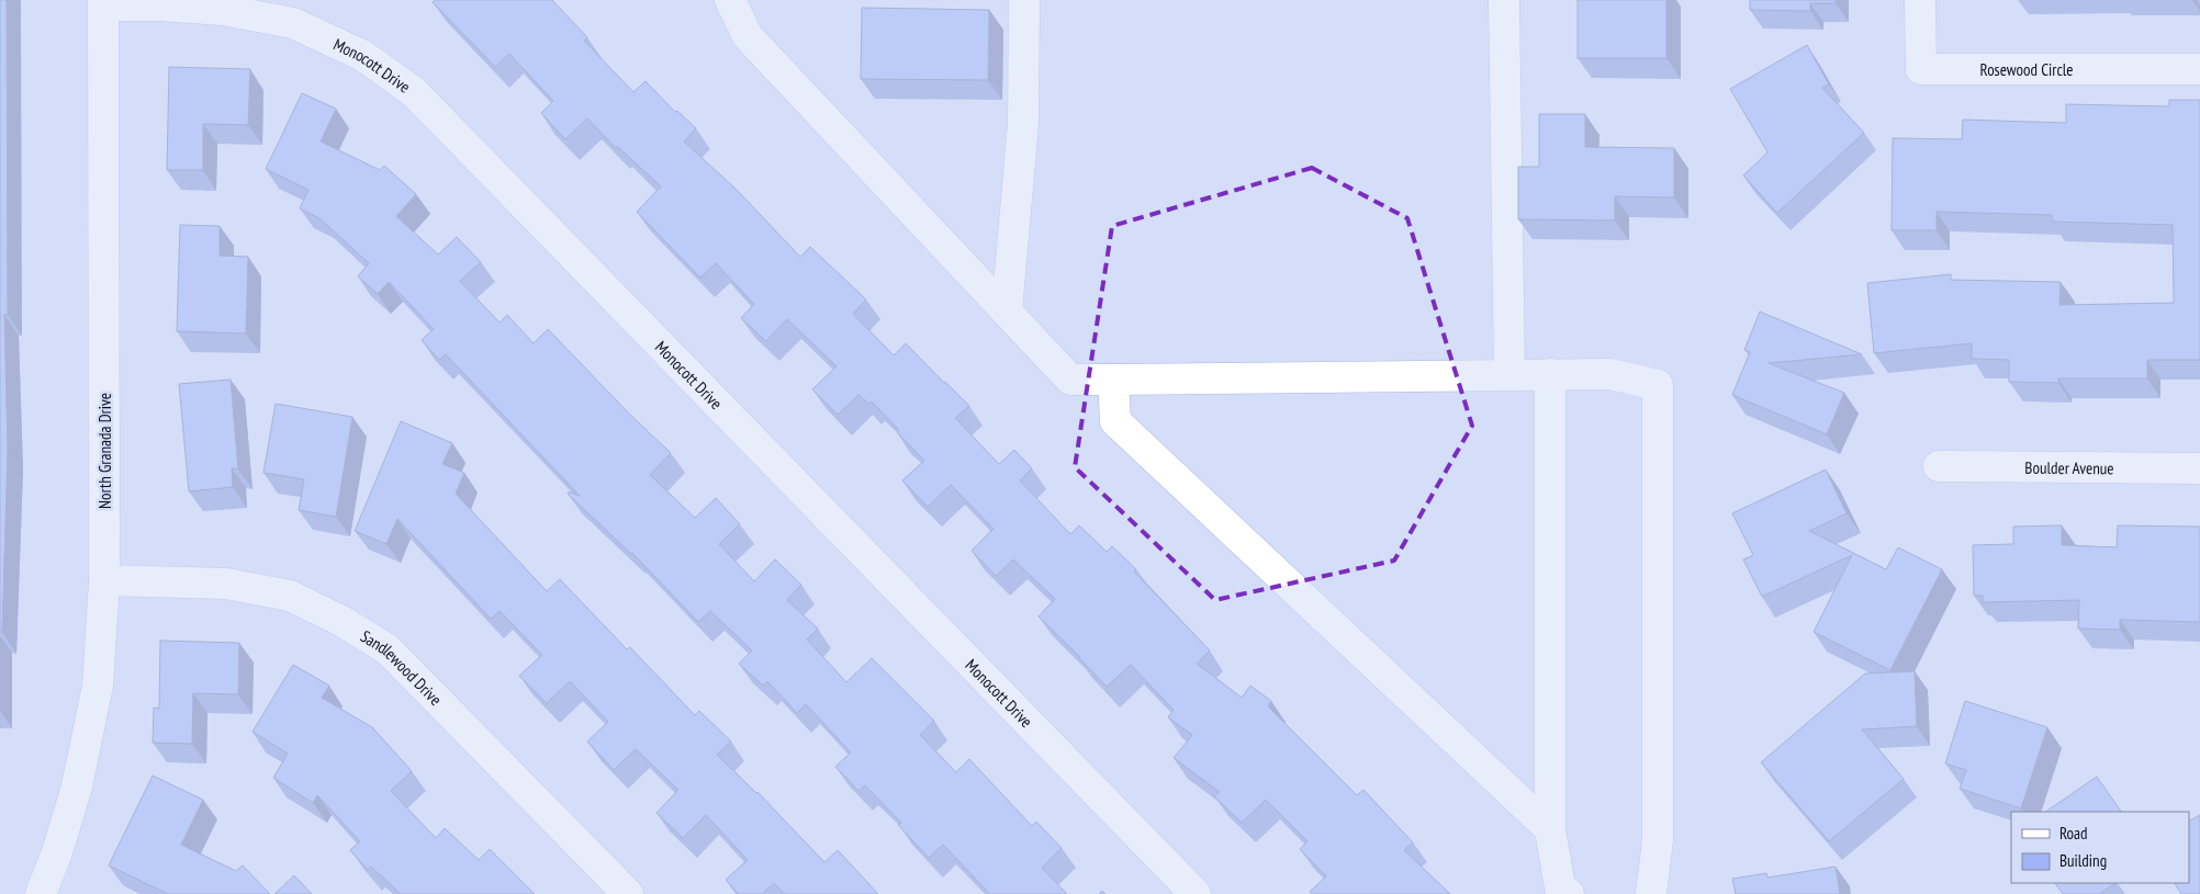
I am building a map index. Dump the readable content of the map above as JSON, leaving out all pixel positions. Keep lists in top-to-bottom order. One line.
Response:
{"streets":{"street":["Monocott Drive","Rosewood Circle","North Granada Drive","Boulder Avenue","Sandlewood Drive"]},"crossings":[["Monocott Drive","North Granada Drive"],["North Granada Drive","Sandlewood Drive"]],"legend":["Road","Building"]}
